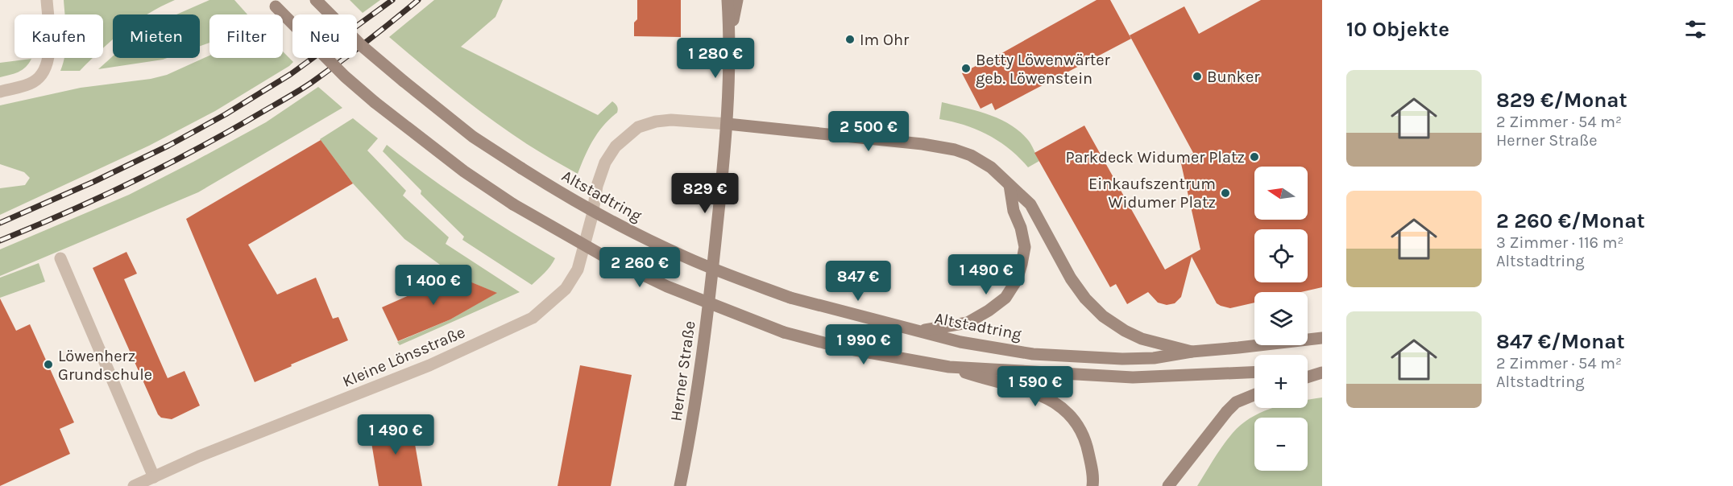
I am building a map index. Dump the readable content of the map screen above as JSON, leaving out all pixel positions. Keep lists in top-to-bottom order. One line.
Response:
{"streets":{"main road":["Altstadtring","Herner Straße"],"street":["Kleine Lönsstraße"]},"crossings":[["Kleine Lönsstraße","Herner Straße"]],"places":["Im Ohr","Betty Löwenwärter geb. Löwenstein","Bunker","Parkdeck Widumer Platz","Einkaufszentrum Widumer Platz","Löwenherz Grundschule"],"north":"left","page":{"heading":"10 Objekte","chip":["Kaufen","Mieten","Filter","Neu"],"price":["1 280 €","2 500 €","829 €","2 260 €","1 490 €","847 €","1 400 €","1 990 €","1 590 €","1 490 €"],"list":[{"name":"829 €/Monat","note":"2 Zimmer · 54 m² · Herner Straße"},{"name":"2 260 €/Monat","note":"3 Zimmer · 116 m² · Altstadtring"},{"name":"847 €/Monat","note":"2 Zimmer · 54 m² · Altstadtring"}],"map_buttons":["+","−"]}}
